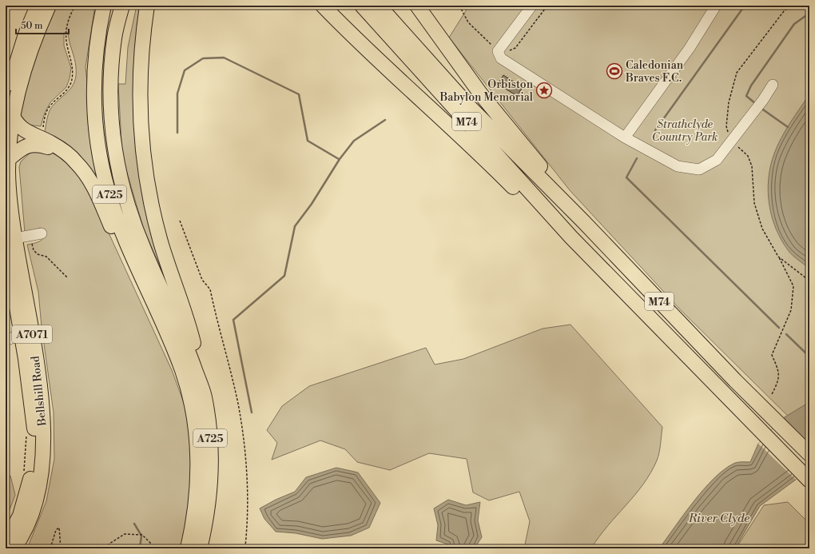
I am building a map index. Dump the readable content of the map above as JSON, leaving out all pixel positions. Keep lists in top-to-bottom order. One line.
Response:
{"streets":{"highway":["M74","A725","A7071","Bellshill Road"]},"water":["River Clyde"],"parks":["Strathclyde Country Park"],"places":{"sports":["Caledonian Braves F.C."],"place":["Orbiston Babylon Memorial"]},"scale_bar":"50 m"}
